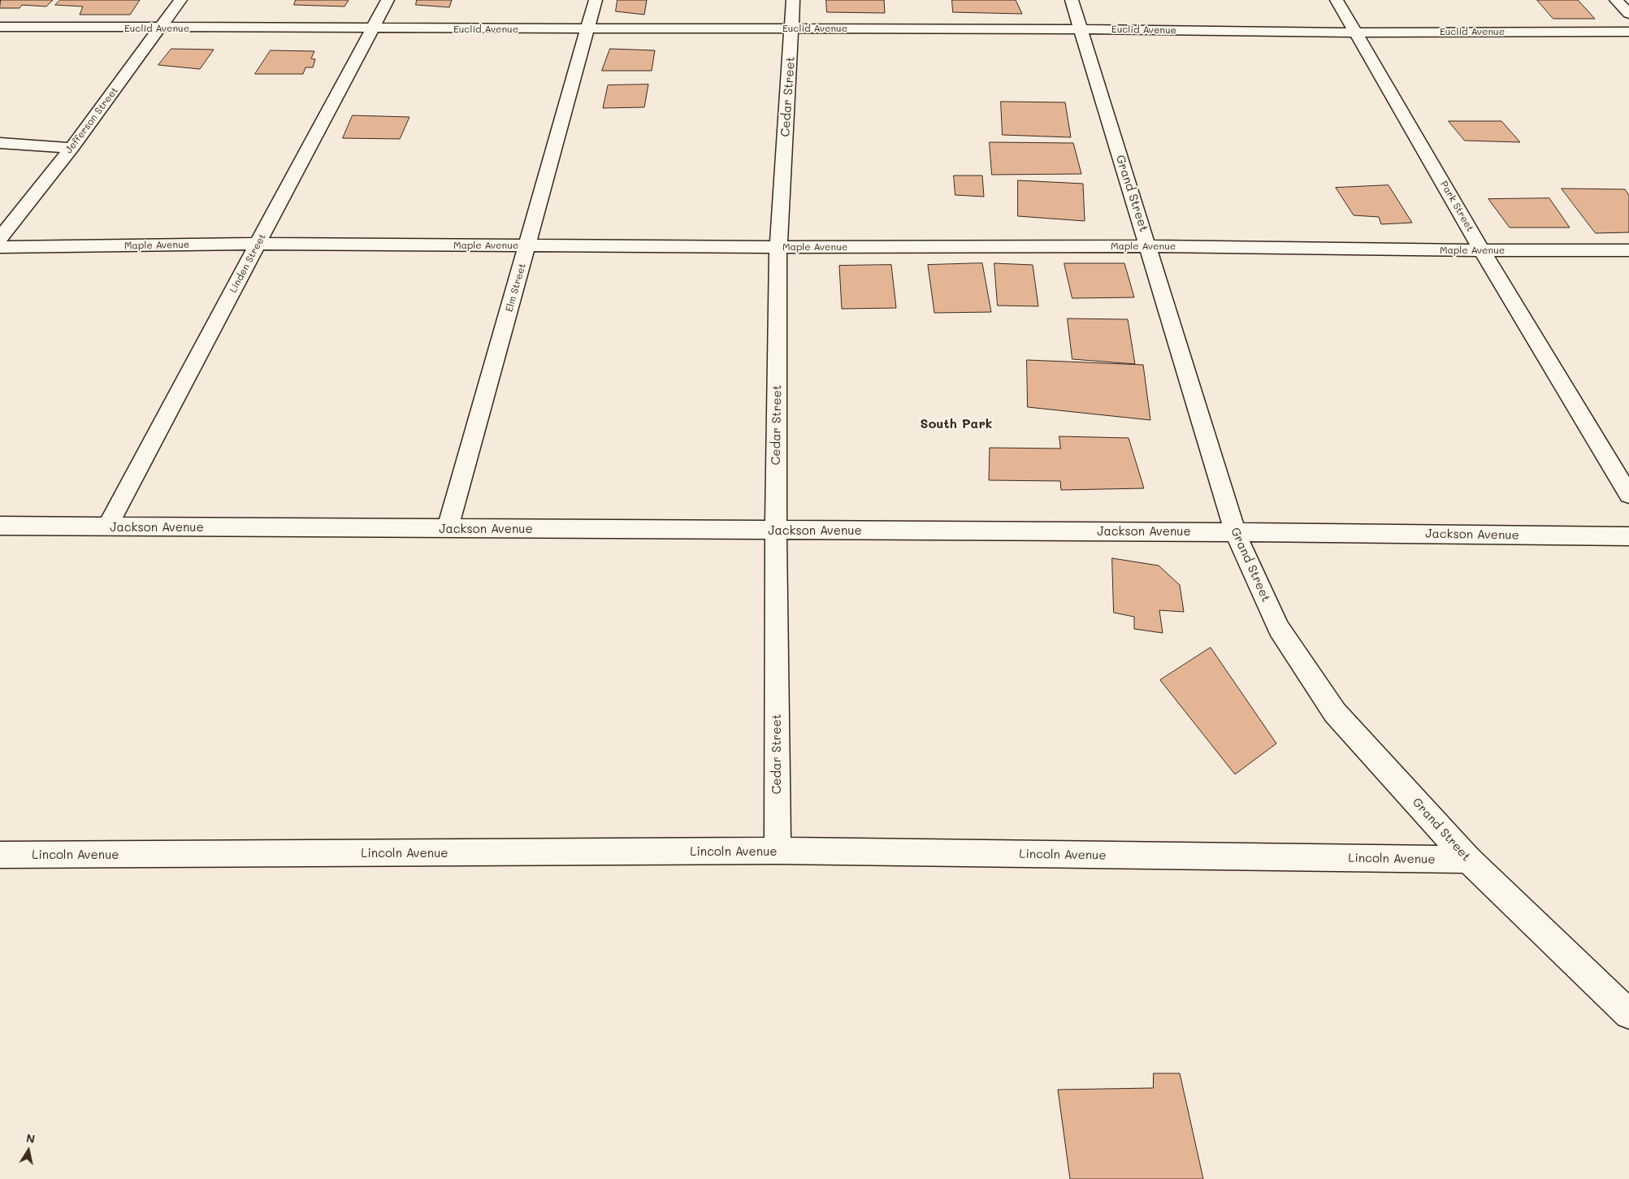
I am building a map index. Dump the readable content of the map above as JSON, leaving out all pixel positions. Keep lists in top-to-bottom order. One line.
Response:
{"streets":{"street":["Euclid Avenue","Cedar Street","Jefferson Street","Grand Street","Park Street","Maple Avenue","Linden Street","Elm Street","Jackson Avenue","Lincoln Avenue"]},"crossings":[["Euclid Avenue","Cedar Street"],["Euclid Avenue","Jefferson Street"],["Euclid Avenue","Grand Street"],["Euclid Avenue","Park Street"],["Euclid Avenue","Linden Street"],["Euclid Avenue","Elm Street"],["Cedar Street","Maple Avenue"],["Cedar Street","Jackson Avenue"],["Cedar Street","Lincoln Avenue"],["Grand Street","Maple Avenue"],["Grand Street","Jackson Avenue"],["Grand Street","Lincoln Avenue"],["Park Street","Maple Avenue"],["Maple Avenue","Linden Street"],["Maple Avenue","Elm Street"],["Linden Street","Jackson Avenue"],["Elm Street","Jackson Avenue"]],"districts":["South Park"],"north":"top"}
